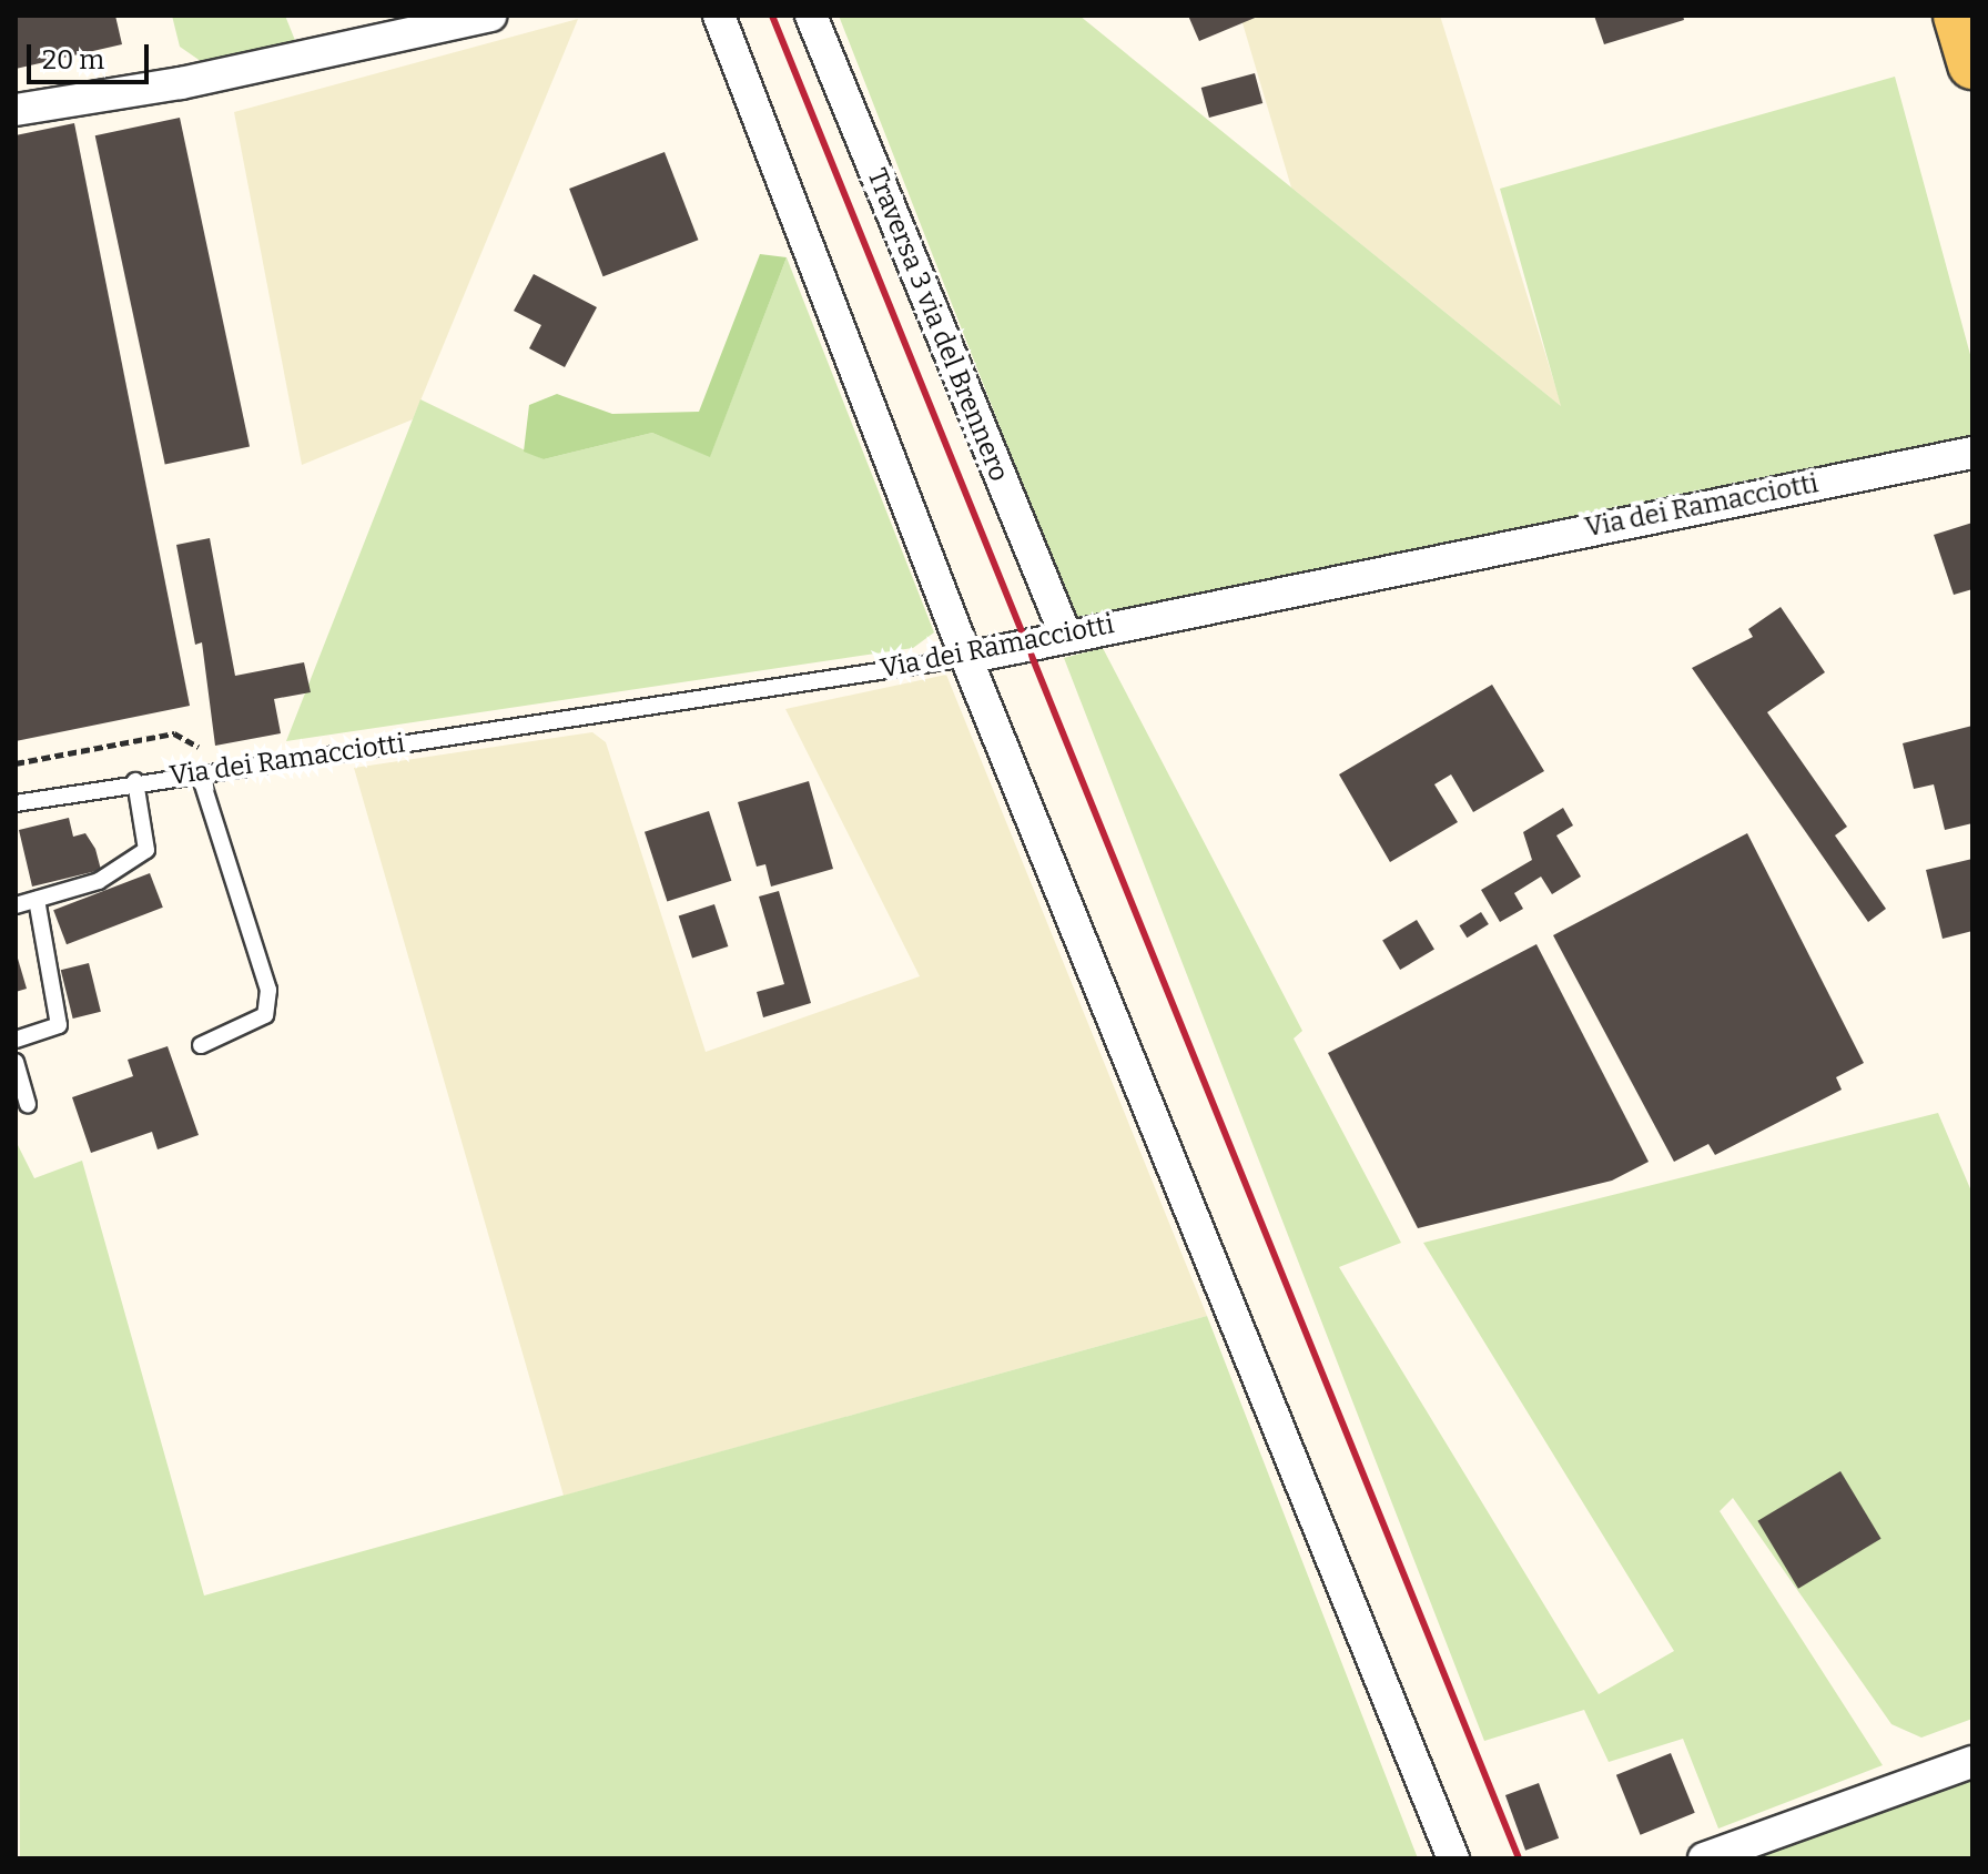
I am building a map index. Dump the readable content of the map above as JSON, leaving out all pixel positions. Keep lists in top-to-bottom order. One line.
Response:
{"streets":{"street":["Traversa 3 via del Brennero","Via dei Ramacciotti"]},"crossings":[["Traversa 3 via del Brennero","Via dei Ramacciotti"]],"scale_bar":"20 m"}
